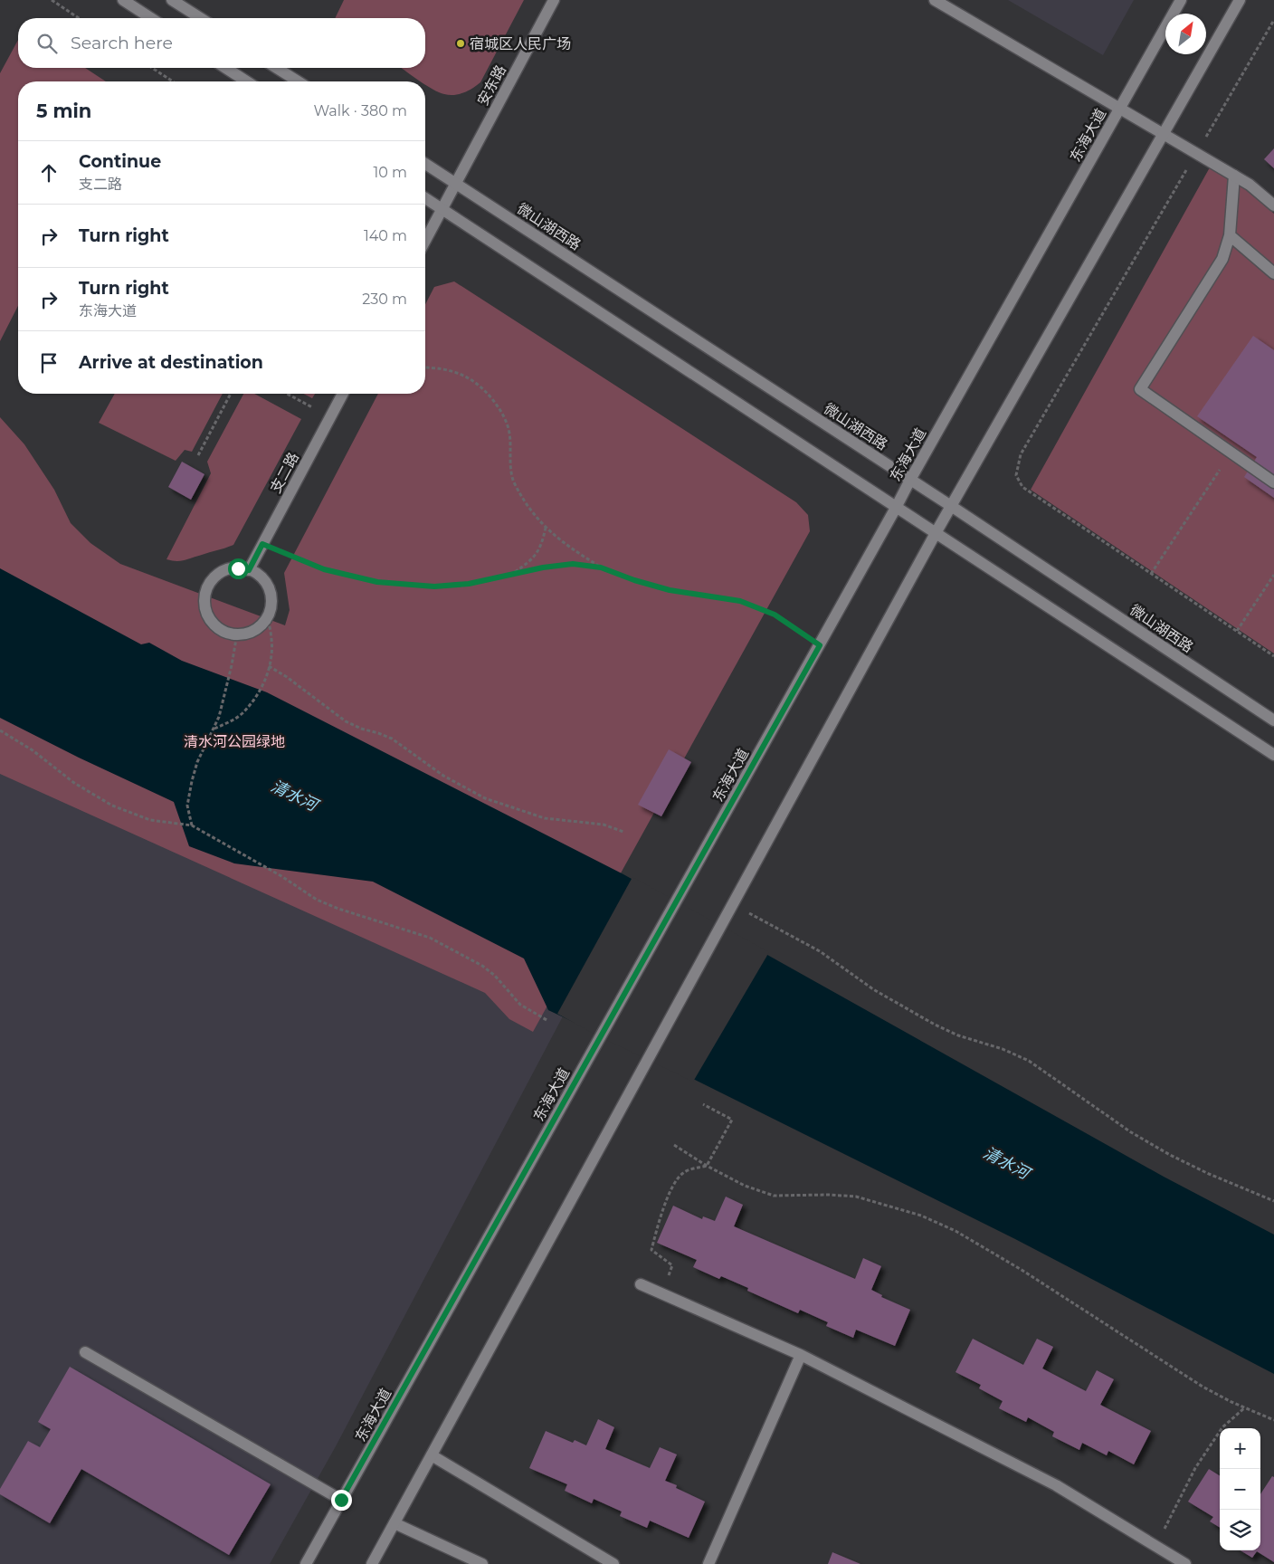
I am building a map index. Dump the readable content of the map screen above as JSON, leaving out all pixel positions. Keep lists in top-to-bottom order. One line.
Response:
{"streets":{"street":["安东路","东海大道","微山湖西路","支二路"]},"crossings":[["安东路","微山湖西路"],["东海大道","微山湖西路"]],"water":["清水河"],"parks":["清水河公园绿地"],"places":["宿城区人民广场"],"north":"top right","page":{"search":"Search here","heading":["5 min","Walk · 380 m"],"list":[["Continue","支二路","10 m"],["Turn right","140 m"],["Turn right","东海大道","230 m"],"Arrive at destination"],"map_buttons":["+","−"]}}
